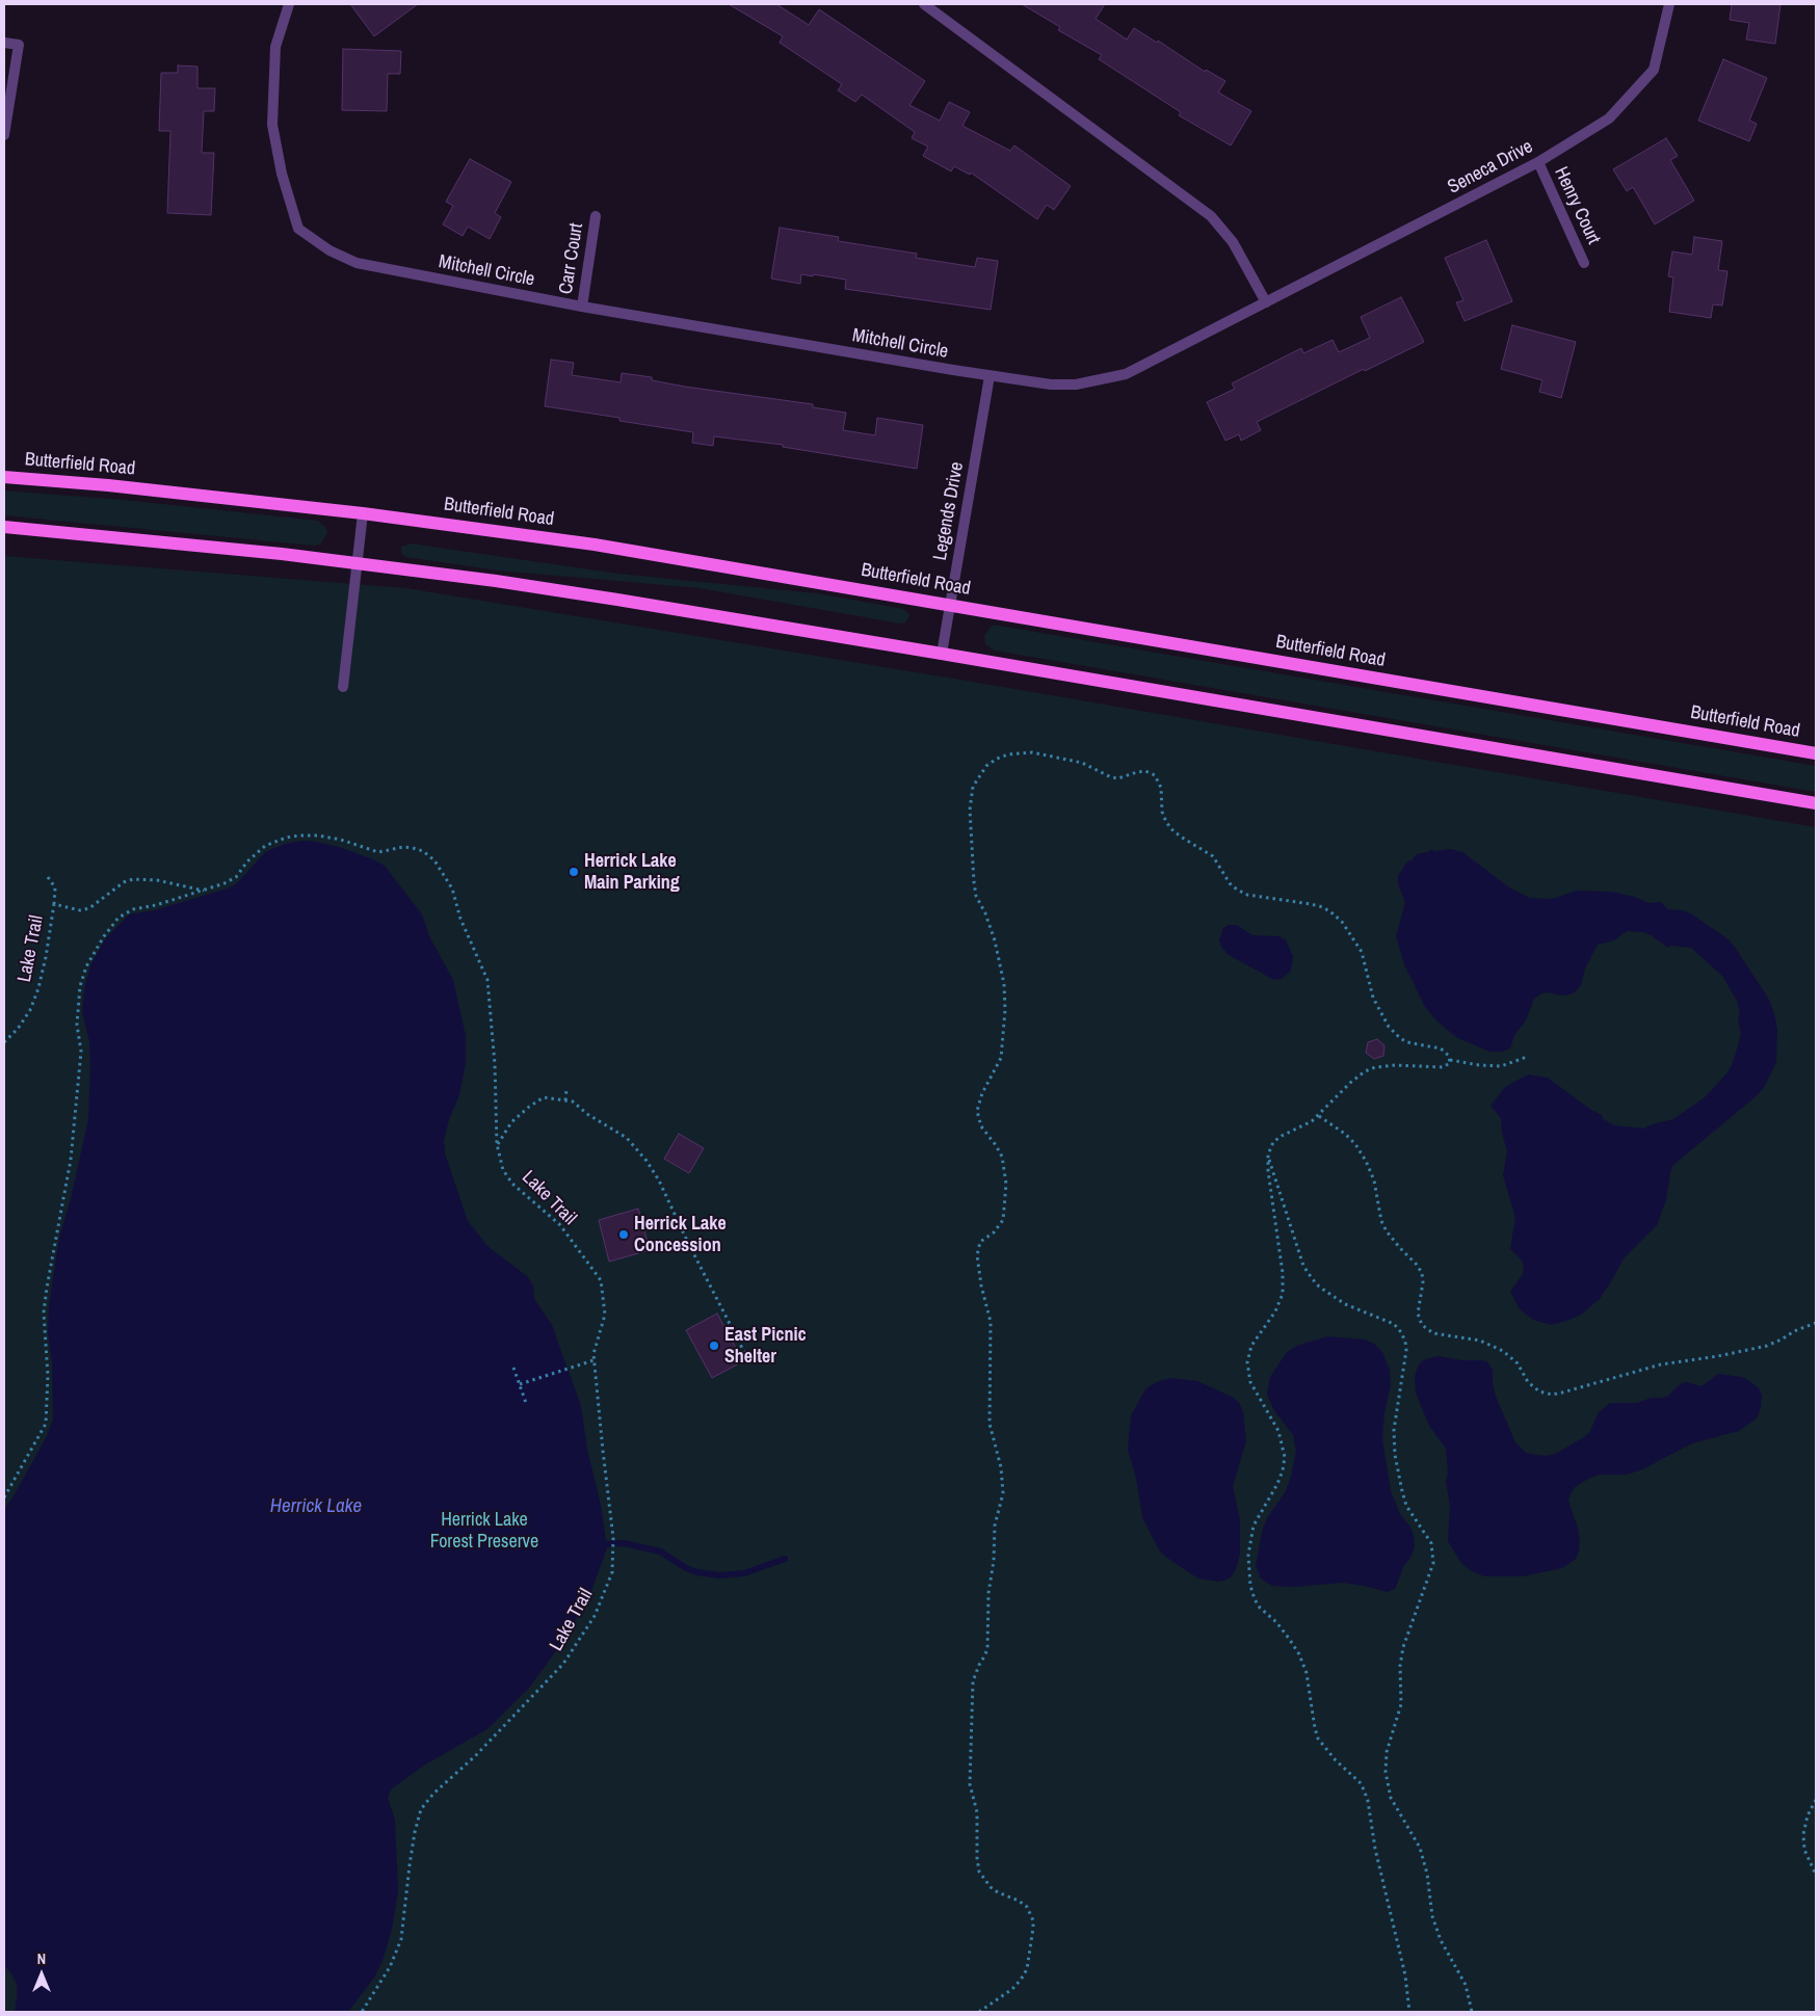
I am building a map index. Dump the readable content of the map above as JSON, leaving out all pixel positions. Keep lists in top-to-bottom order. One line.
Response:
{"streets":{"main road":["Butterfield Road"],"street":["Seneca Drive","Henry Court","Carr Court","Mitchell Circle","Legends Drive"],"path":["Lake Trail"]},"crossings":[["Seneca Drive","Henry Court"],["Seneca Drive","Mitchell Circle"],["Carr Court","Mitchell Circle"],["Mitchell Circle","Legends Drive"],["Butterfield Road","Legends Drive"]],"water":["Herrick Lake"],"parks":["Herrick Lake Forest Preserve"],"places":["Herrick Lake Main Parking","Herrick Lake Concession","East Picnic Shelter"],"north":"top"}
